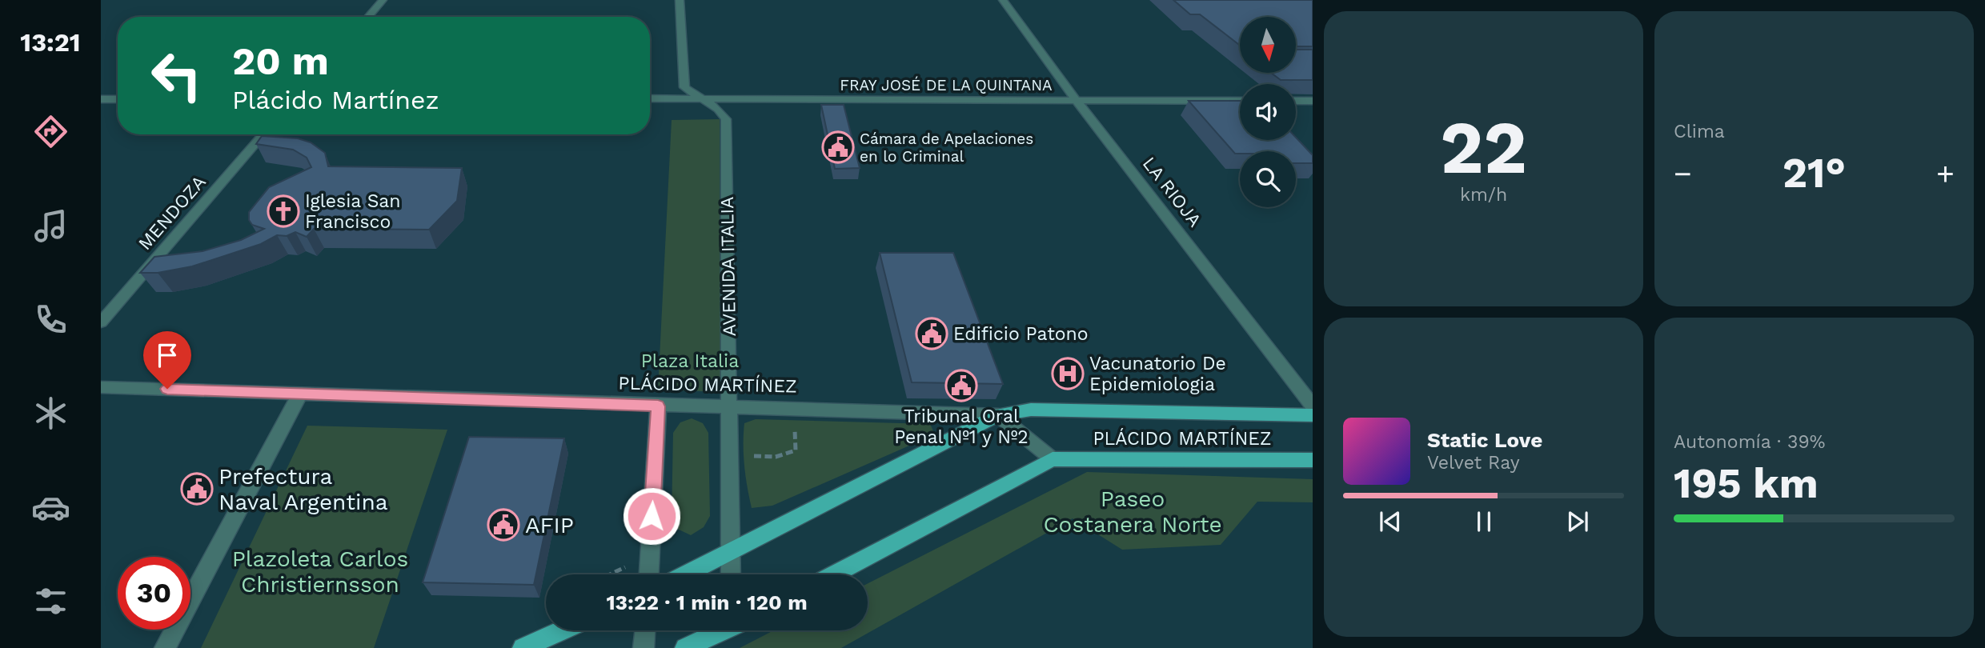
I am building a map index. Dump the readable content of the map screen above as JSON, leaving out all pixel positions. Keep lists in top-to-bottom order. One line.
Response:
{"streets":{"main road":["PLÁCIDO MARTÍNEZ"],"street":["FRAY JOSÉ DE LA QUINTANA","LA RIOJA","MENDOZA","AVENIDA ITALIA"]},"crossings":[["FRAY JOSÉ DE LA QUINTANA","LA RIOJA"],["FRAY JOSÉ DE LA QUINTANA","AVENIDA ITALIA"],["AVENIDA ITALIA","PLÁCIDO MARTÍNEZ"]],"parks":["Plaza Italia","Paseo Costanera Norte","Plazoleta Carlos Christiernsson"],"places":{"public building":["Cámara de Apelaciones en lo Criminal","Edificio Patono","Tribunal Oral Penal Nº1 y Nº2","Prefectura Naval Argentina","AFIP"],"church":["Iglesia San Francisco"],"hospital":["Vacunatorio De Epidemiologia"]},"north":"bottom","page":{"tabs":"13:21","tile":[["22","km/h"],"Clima",["Autonomía · 39%","195 km"]],"turn":["20 m","Plácido Martínez"],"heat":["−","21°","+"],"song":["Static Love","Velvet Ray"],"limit":"30","trip":"13:22 · 1 min · 120 m"}}
